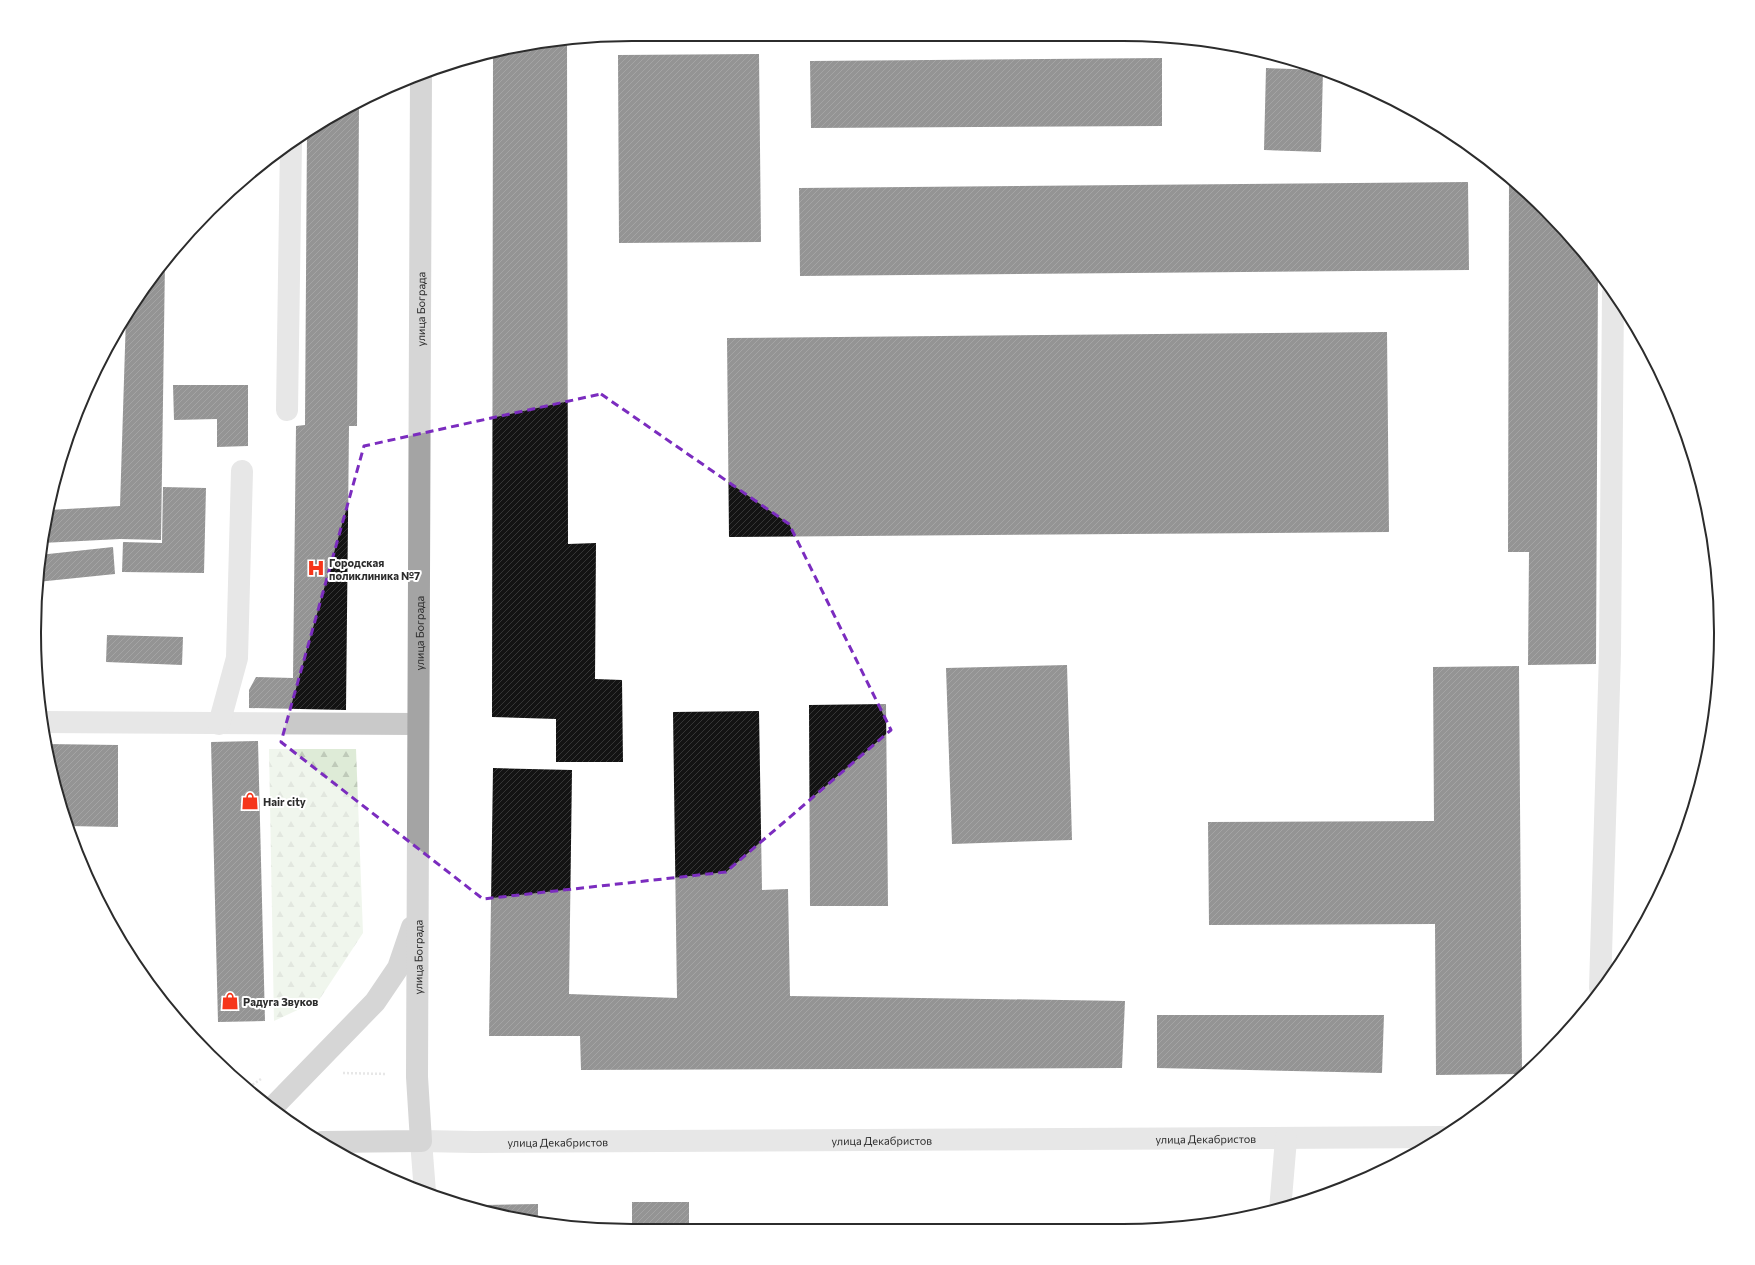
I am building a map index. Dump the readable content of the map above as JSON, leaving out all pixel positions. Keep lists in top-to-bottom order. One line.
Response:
{"streets":{"main road":["улица Бограда","улица Декабристов"]},"crossings":[["улица Бограда","улица Декабристов"]],"places":{"hospital":["Городская поликлиника №7"],"shop":["Hair city","Радуга Звуков"]}}
